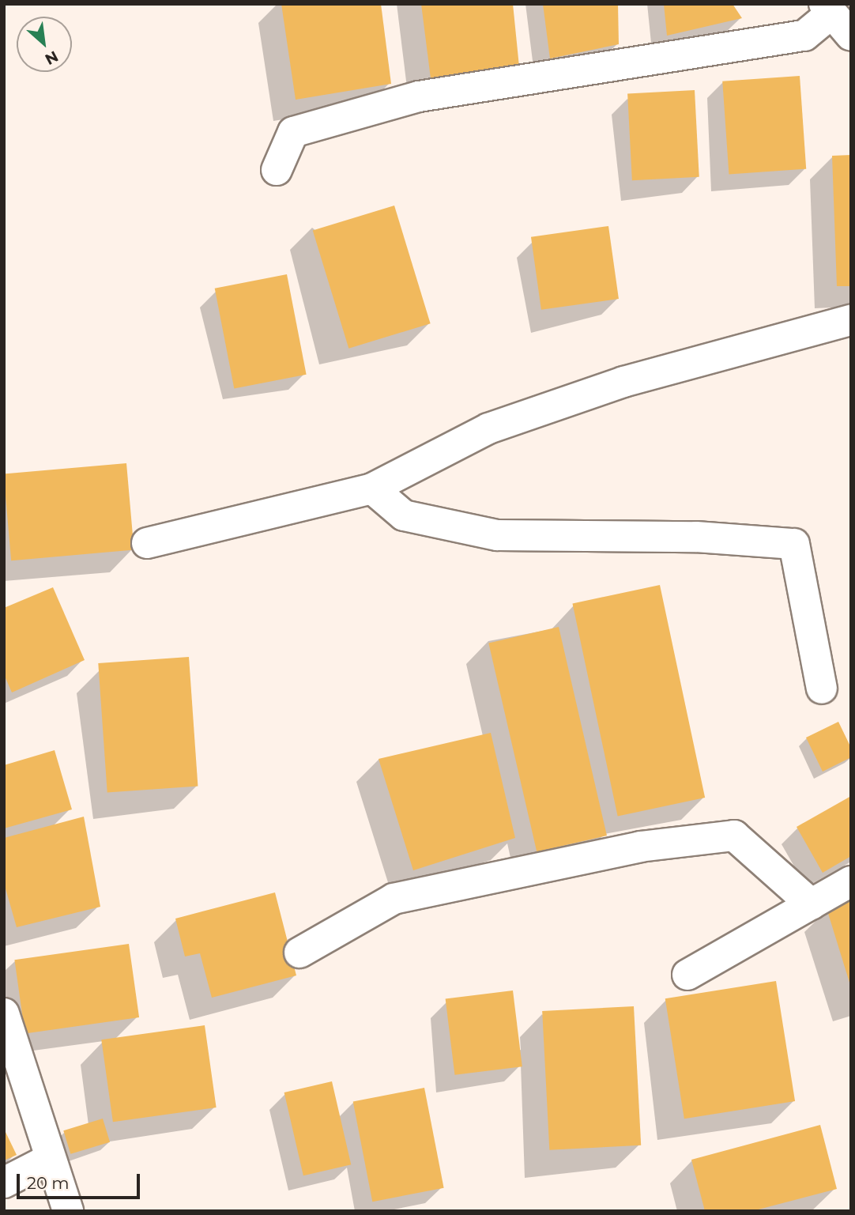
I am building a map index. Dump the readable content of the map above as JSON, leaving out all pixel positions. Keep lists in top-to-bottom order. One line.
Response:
{"scale_bar":"20 m","north":"bottom right"}
